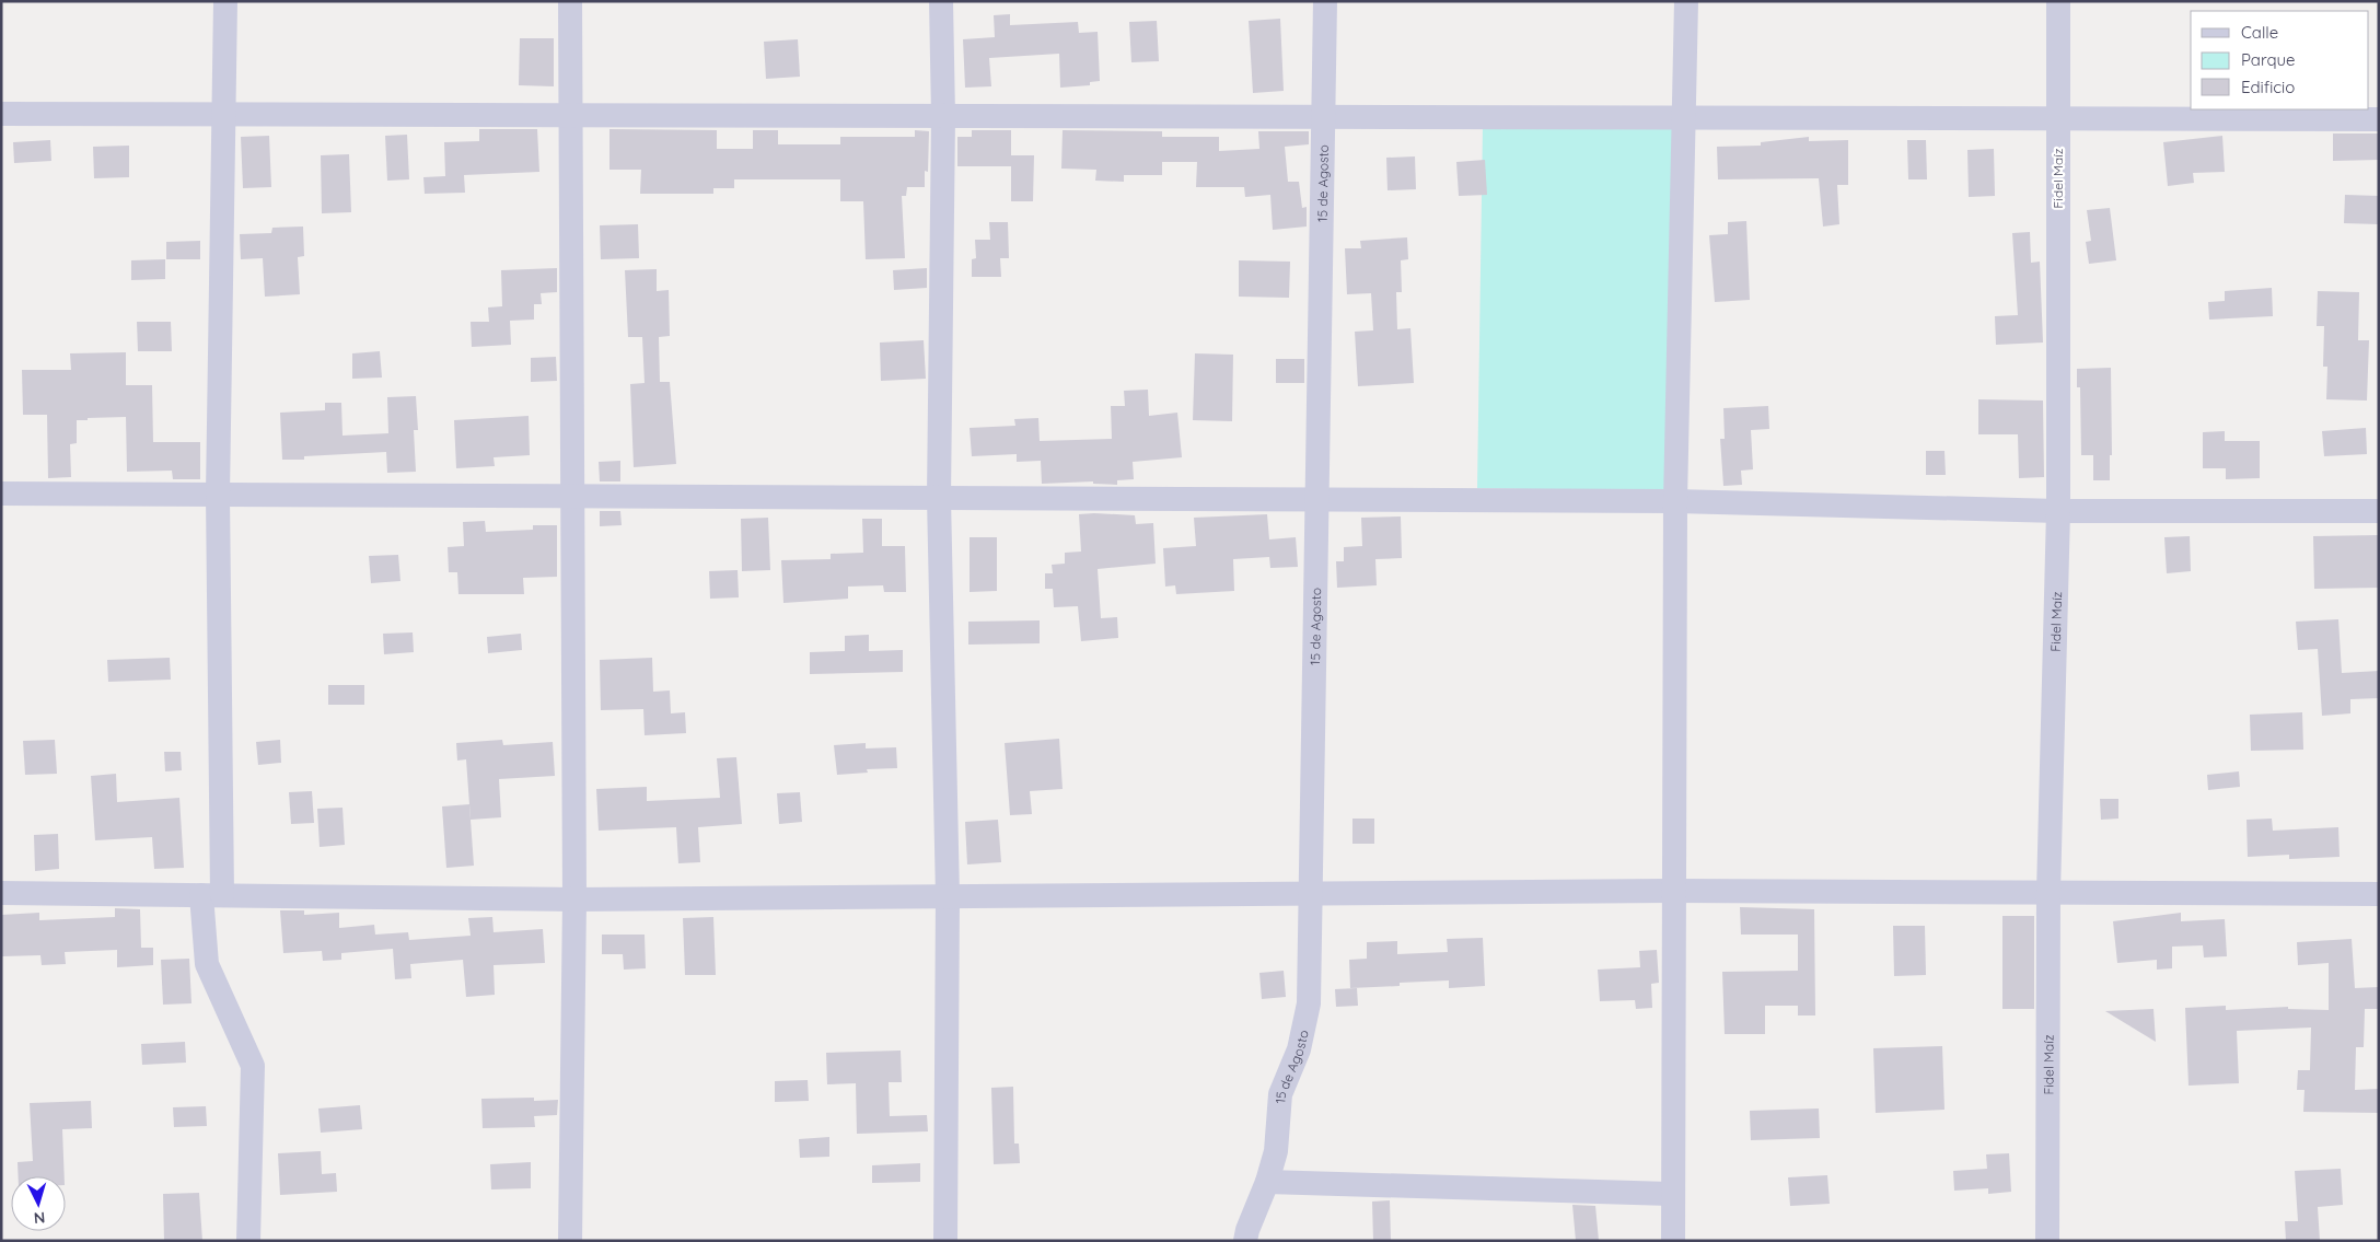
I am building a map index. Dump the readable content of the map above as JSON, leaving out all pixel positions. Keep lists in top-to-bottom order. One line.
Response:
{"streets":{"street":["Fidel Maíz","15 de Agosto"]},"legend":["Calle","Parque","Edificio"],"north":"bottom"}
